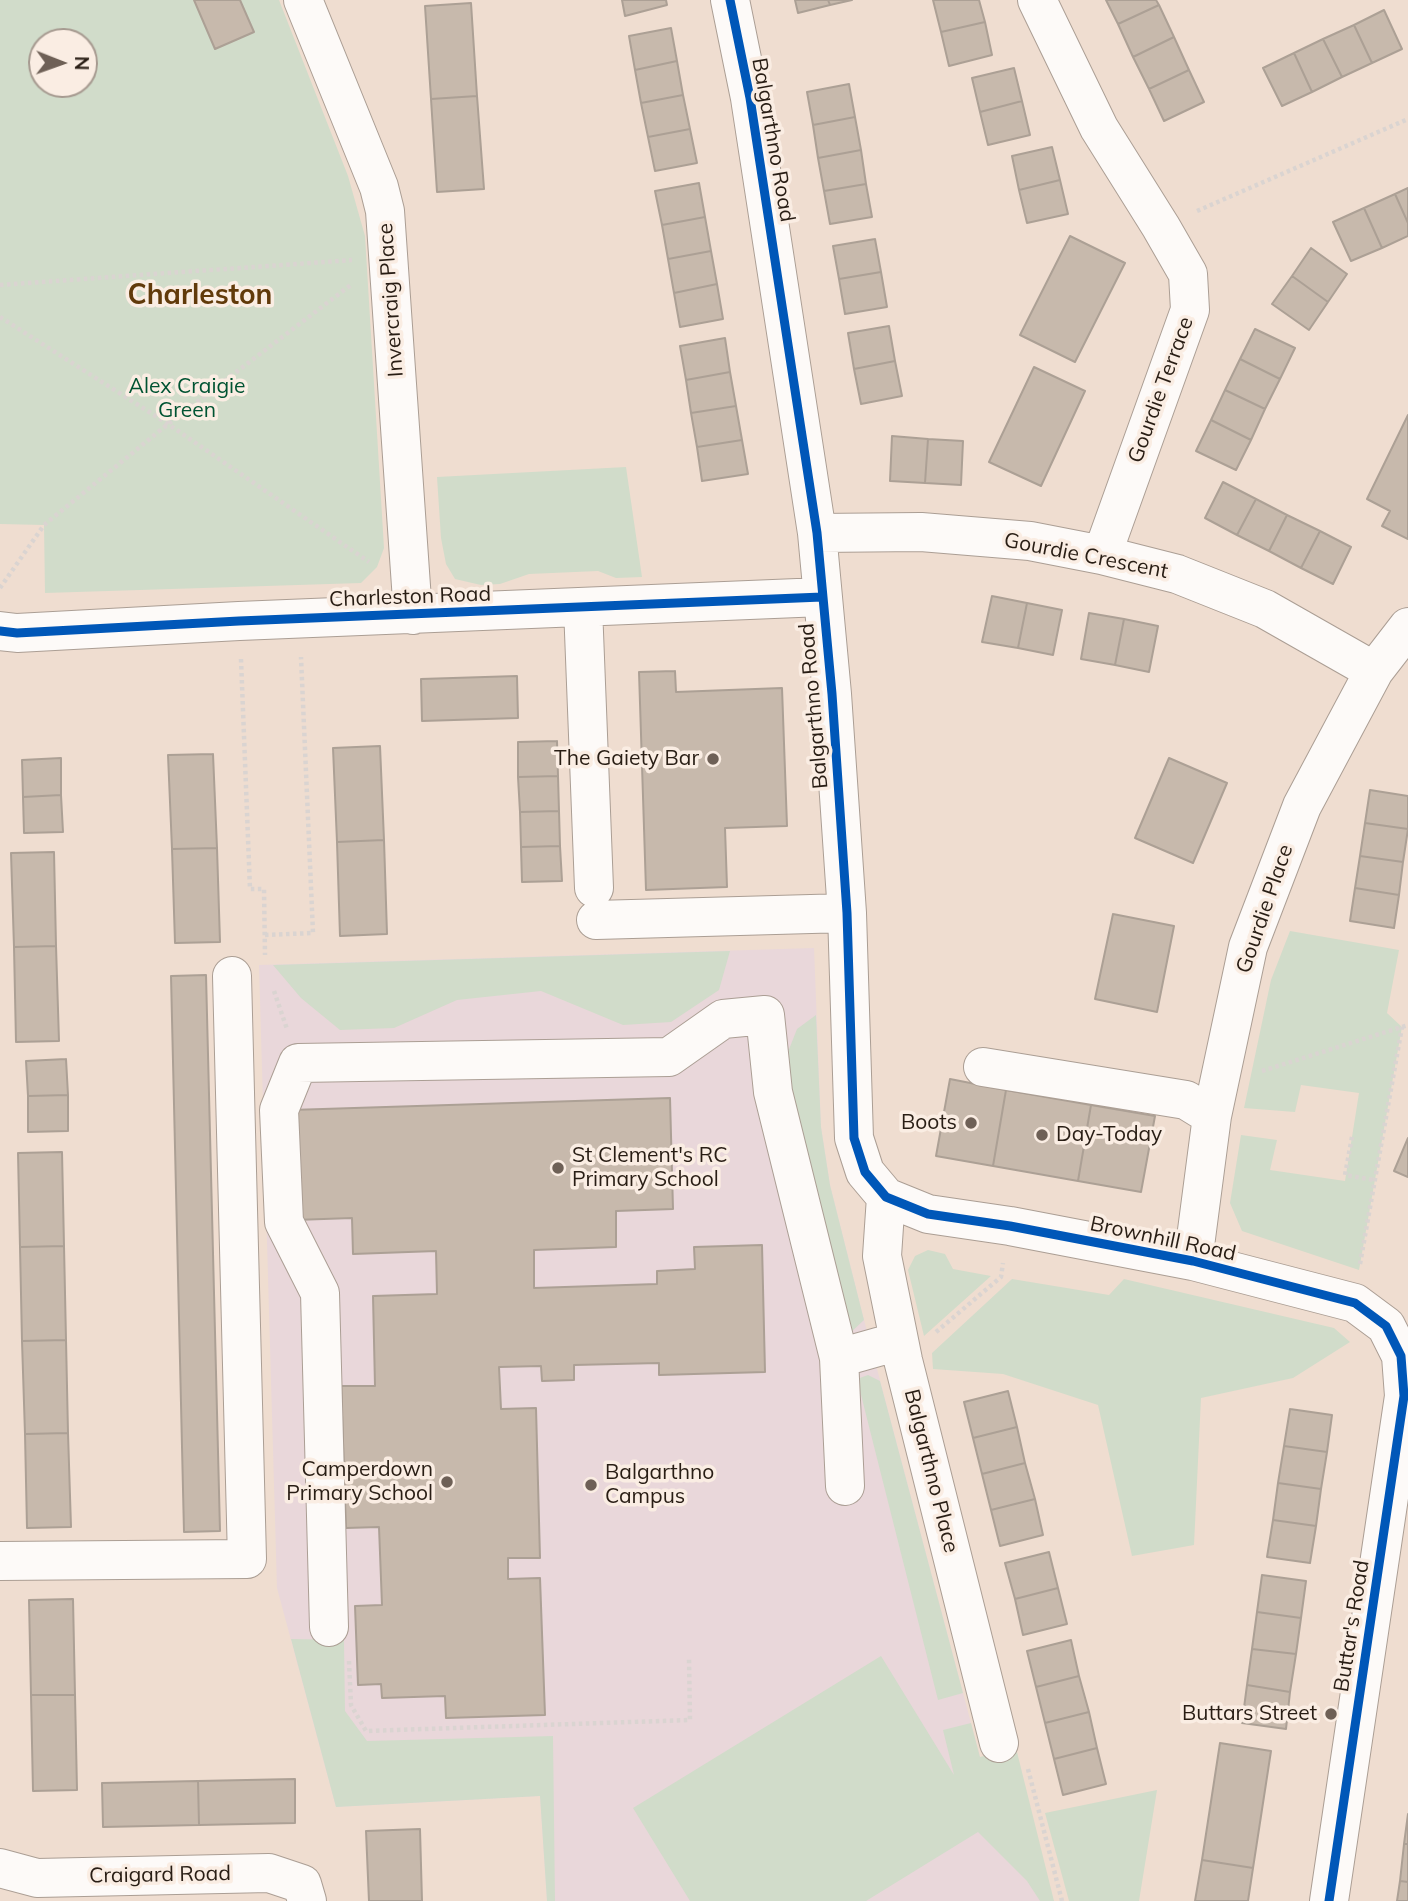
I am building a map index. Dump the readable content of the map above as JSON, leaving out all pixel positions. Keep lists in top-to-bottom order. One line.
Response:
{"streets":{"street":["Balgarthno Road","Invercraig Place","Gourdie Terrace","Gourdie Crescent","Charleston Road","Gourdie Place","Brownhill Road","Balgarthno Place","Buttar's Road","Craigard Road"]},"crossings":[["Balgarthno Road","Gourdie Crescent"],["Balgarthno Road","Charleston Road"],["Balgarthno Road","Brownhill Road"],["Balgarthno Road","Balgarthno Place"],["Invercraig Place","Charleston Road"],["Gourdie Terrace","Gourdie Crescent"],["Gourdie Crescent","Gourdie Place"],["Gourdie Place","Brownhill Road"],["Brownhill Road","Balgarthno Place"],["Brownhill Road","Buttar's Road"]],"districts":["Charleston"],"parks":["Alex Craigie Green"],"places":["The Gaiety Bar","Boots","Day-Today","St Clement's RC Primary School","Camperdown Primary School","Balgarthno Campus","Buttars Street"],"north":"right"}
